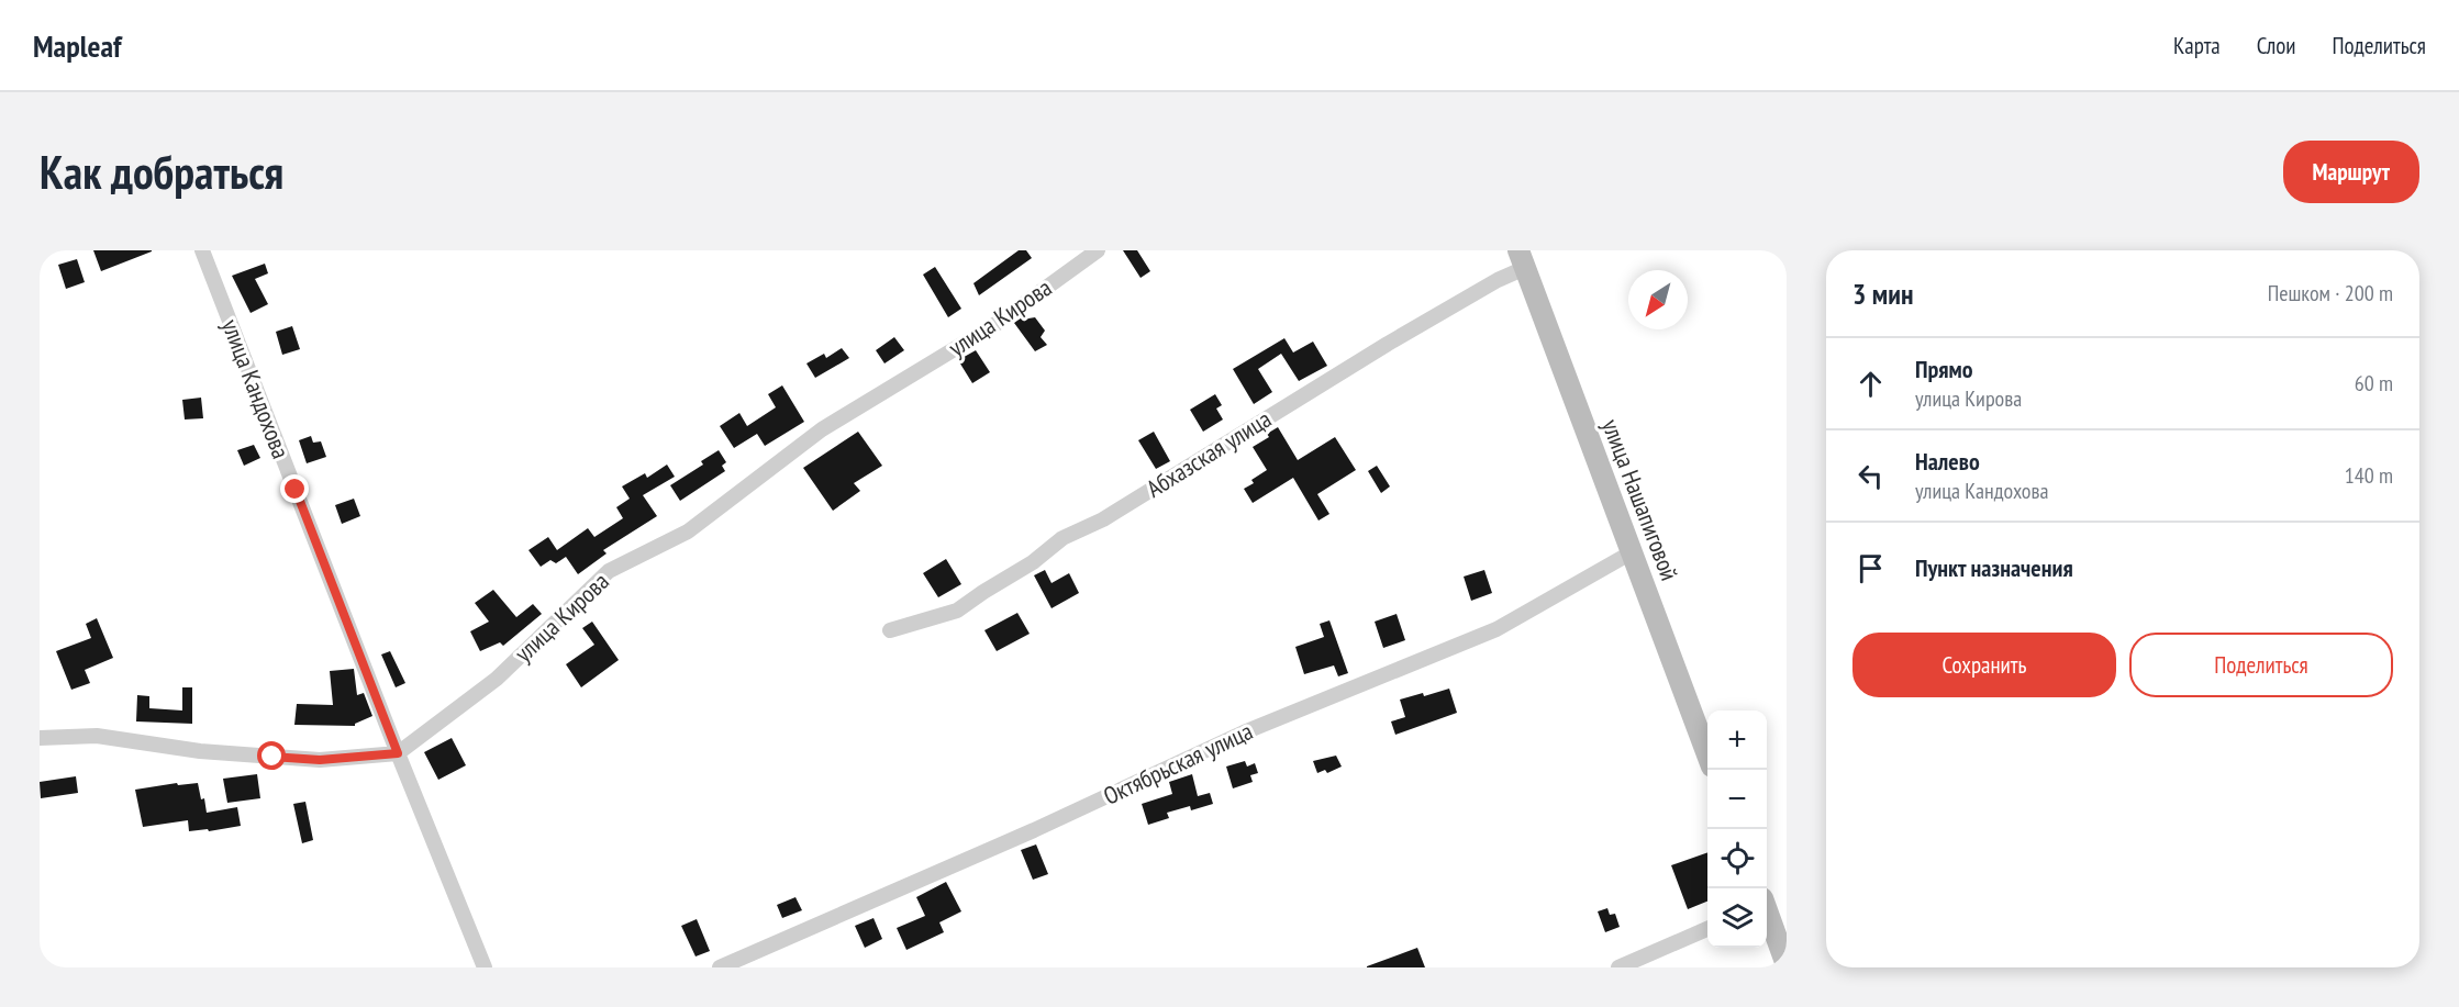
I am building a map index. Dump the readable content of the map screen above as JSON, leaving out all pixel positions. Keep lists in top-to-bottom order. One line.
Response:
{"streets":{"street":["улица Кирова","улица Кандохова","Абхазская улица","улица Нашапиговой","Октябрьская улица"]},"crossings":[["улица Кирова","улица Кандохова"],["Абхазская улица","улица Нашапиговой"],["улица Нашапиговой","Октябрьская улица"]],"north":"bottom left","page":{"header":"Mapleaf","nav":["Карта","Слои","Поделиться"],"buttons":["Маршрут",["Сохранить","Поделиться"]],"title":"Как добраться","heading":["3 мин","Пешком · 200 m"],"list":[["Прямо","улица Кирова","60 m"],["Налево","улица Кандохова","140 m"],"Пункт назначения"],"map_buttons":["+","−"]}}
